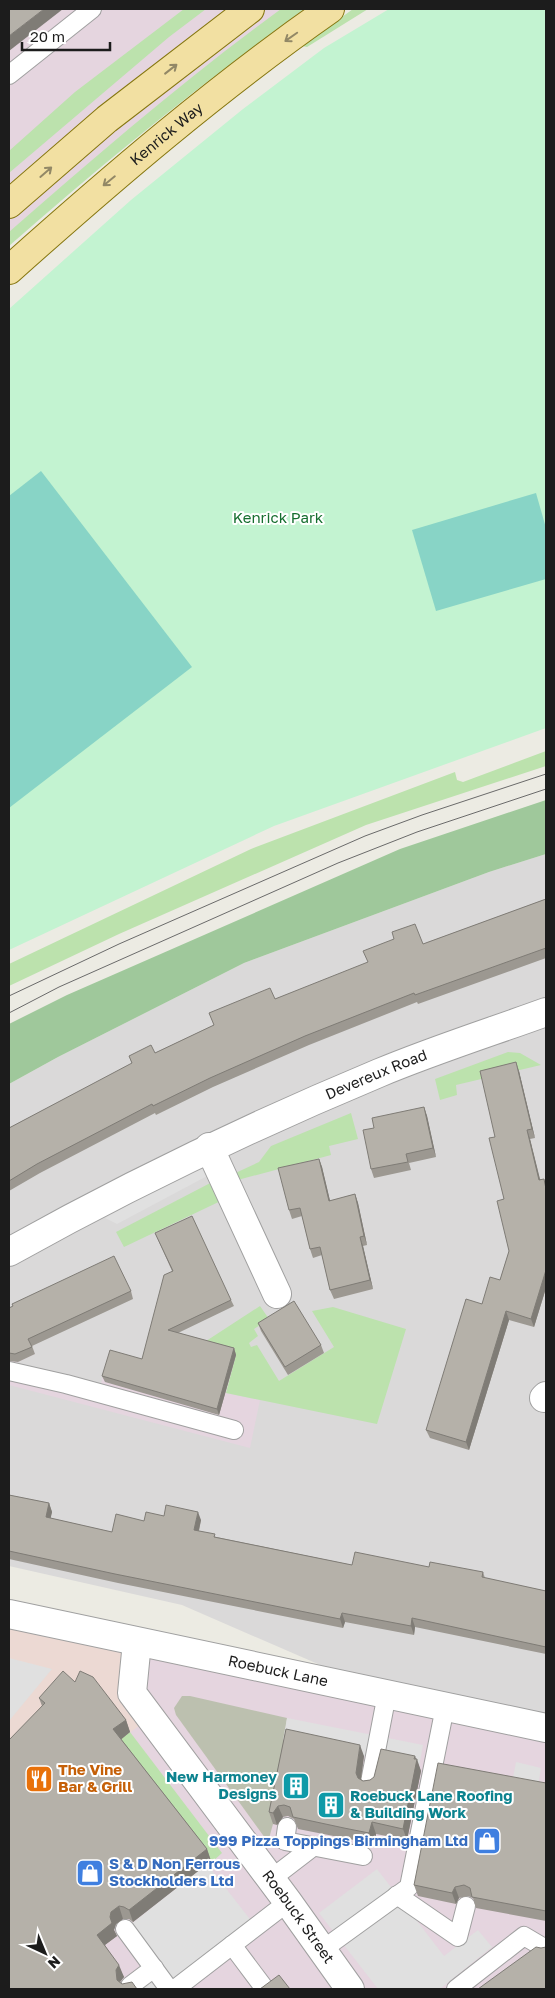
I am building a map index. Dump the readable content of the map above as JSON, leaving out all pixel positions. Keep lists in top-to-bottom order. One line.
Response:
{"streets":{"main road":["Kenrick Way"],"street":["Devereux Road","Roebuck Lane","Roebuck Street"]},"crossings":[["Roebuck Lane","Roebuck Street"]],"parks":["Kenrick Park"],"places":{"restaurant":["The Vine Bar & Grill"],"building":["New Harmoney Designs","Roebuck Lane Roofing & Building Work"],"shop":["999 Pizza Toppings Birmingham Ltd","S & D Non Ferrous Stockholders Ltd"]},"scale_bar":"20 m","north":"bottom right"}
